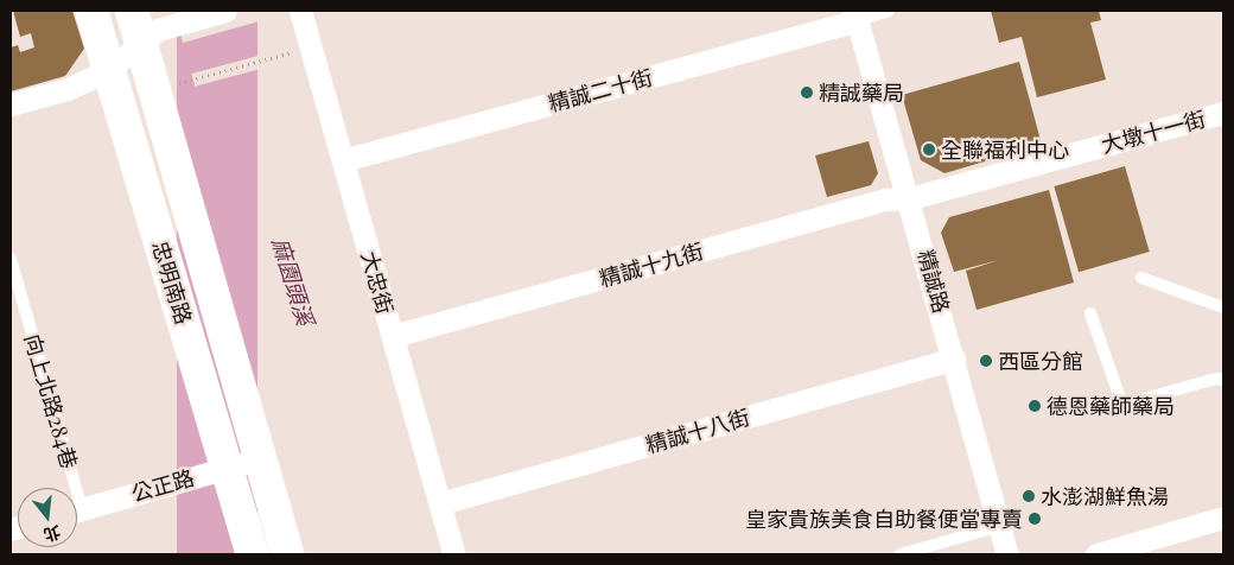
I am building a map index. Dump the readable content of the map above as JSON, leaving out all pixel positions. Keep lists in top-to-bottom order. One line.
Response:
{"streets":{"main road":["忠明南路"],"street":["精誠二十街","大墩十一街","精誠十九街","精誠路","大忠街","精誠十八街","公正路"],"lane":["向上北路284巷"]},"crossings":[["精誠二十街","精誠路"],["精誠二十街","大忠街"],["大墩十一街","精誠十九街"],["大墩十一街","精誠路"],["精誠十九街","精誠路"],["精誠十九街","大忠街"],["精誠路","精誠十八街"],["忠明南路","公正路"],["大忠街","精誠十八街"]],"water":["麻園頭溪"],"places":["精誠藥局","全聯福利中心","西區分館","德恩藥師藥局","水澎湖鮮魚湯","皇家貴族美食自助餐便當專賣"],"north":"bottom"}
